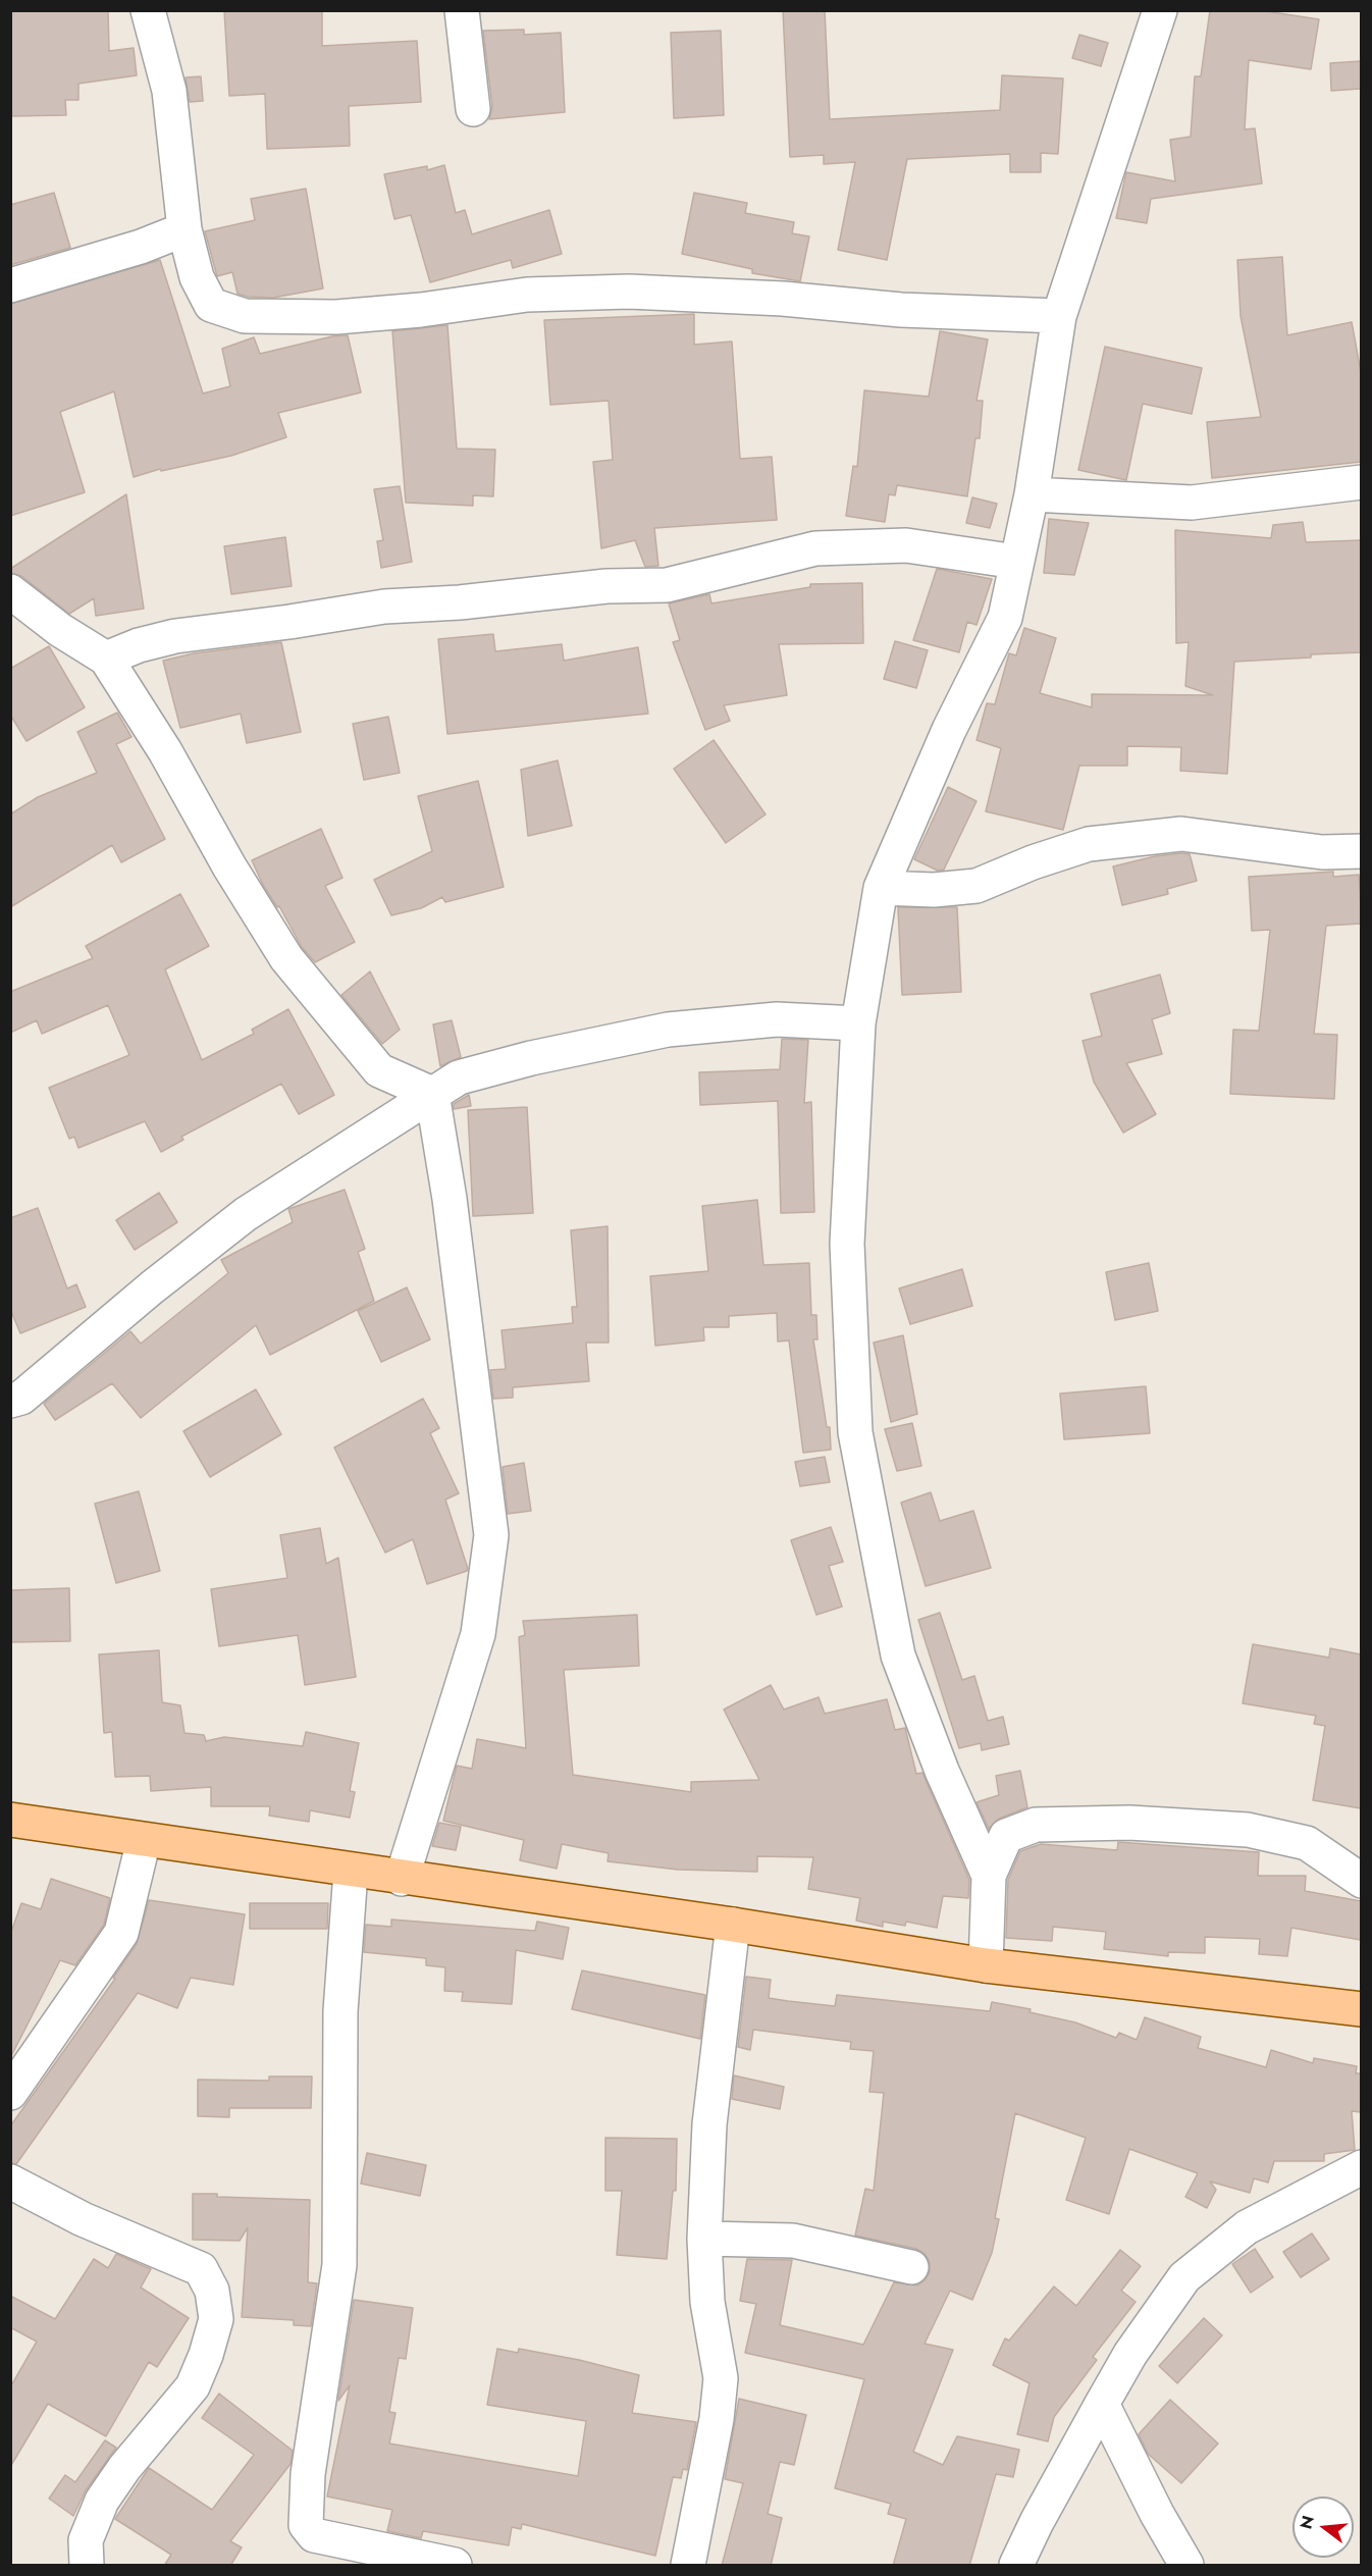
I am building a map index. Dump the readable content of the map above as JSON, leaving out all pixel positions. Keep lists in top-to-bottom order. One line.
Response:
{"north":"left"}
